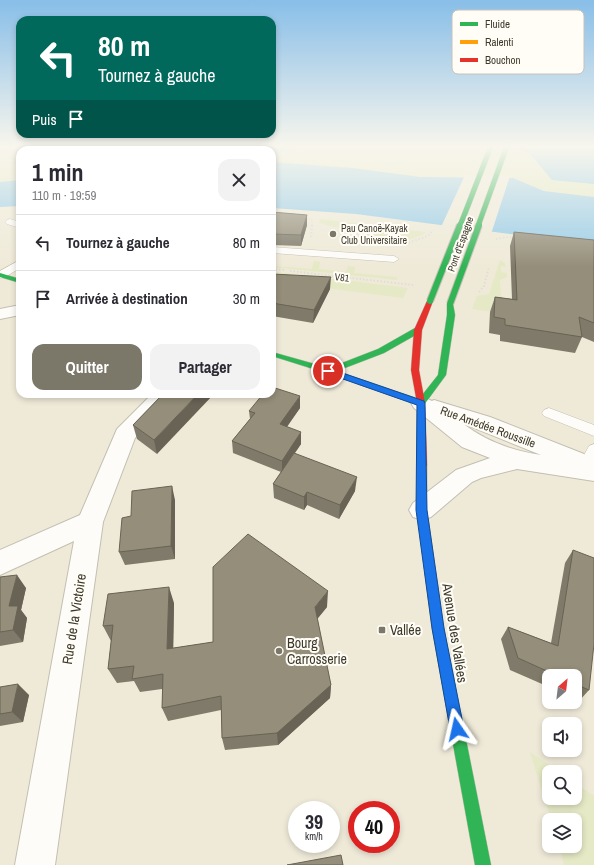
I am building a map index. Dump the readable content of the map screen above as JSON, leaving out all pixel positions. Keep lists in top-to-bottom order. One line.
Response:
{"streets":{"main road":["Pont d'Espagne","Avenue des Vallées"],"street":["Rue Amédée Roussille","Rue de la Victoire"],"path":["V81"]},"crossings":[["Pont d'Espagne","Rue Amédée Roussille"],["Pont d'Espagne","Avenue des Vallées"],["Rue Amédée Roussille","Avenue des Vallées"]],"places":{"other":["Pau Canoë-Kayak Club Universitaire","Bourg Carrosserie"],"transit":["Vallée"]},"legend":["Fluide","Ralenti","Bouchon"],"north":"top right","page":{"turn":["80 m","Tournez à gauche"],"then":"Puis","heading":["1 min","110 m · 19:59"],"list":[{"name":"Tournez à gauche","value":"80 m"},{"name":"Arrivée à destination","value":"30 m"}],"buttons":["Quitter","Partager"],"speed":"39 km/h","limit":"40"}}
